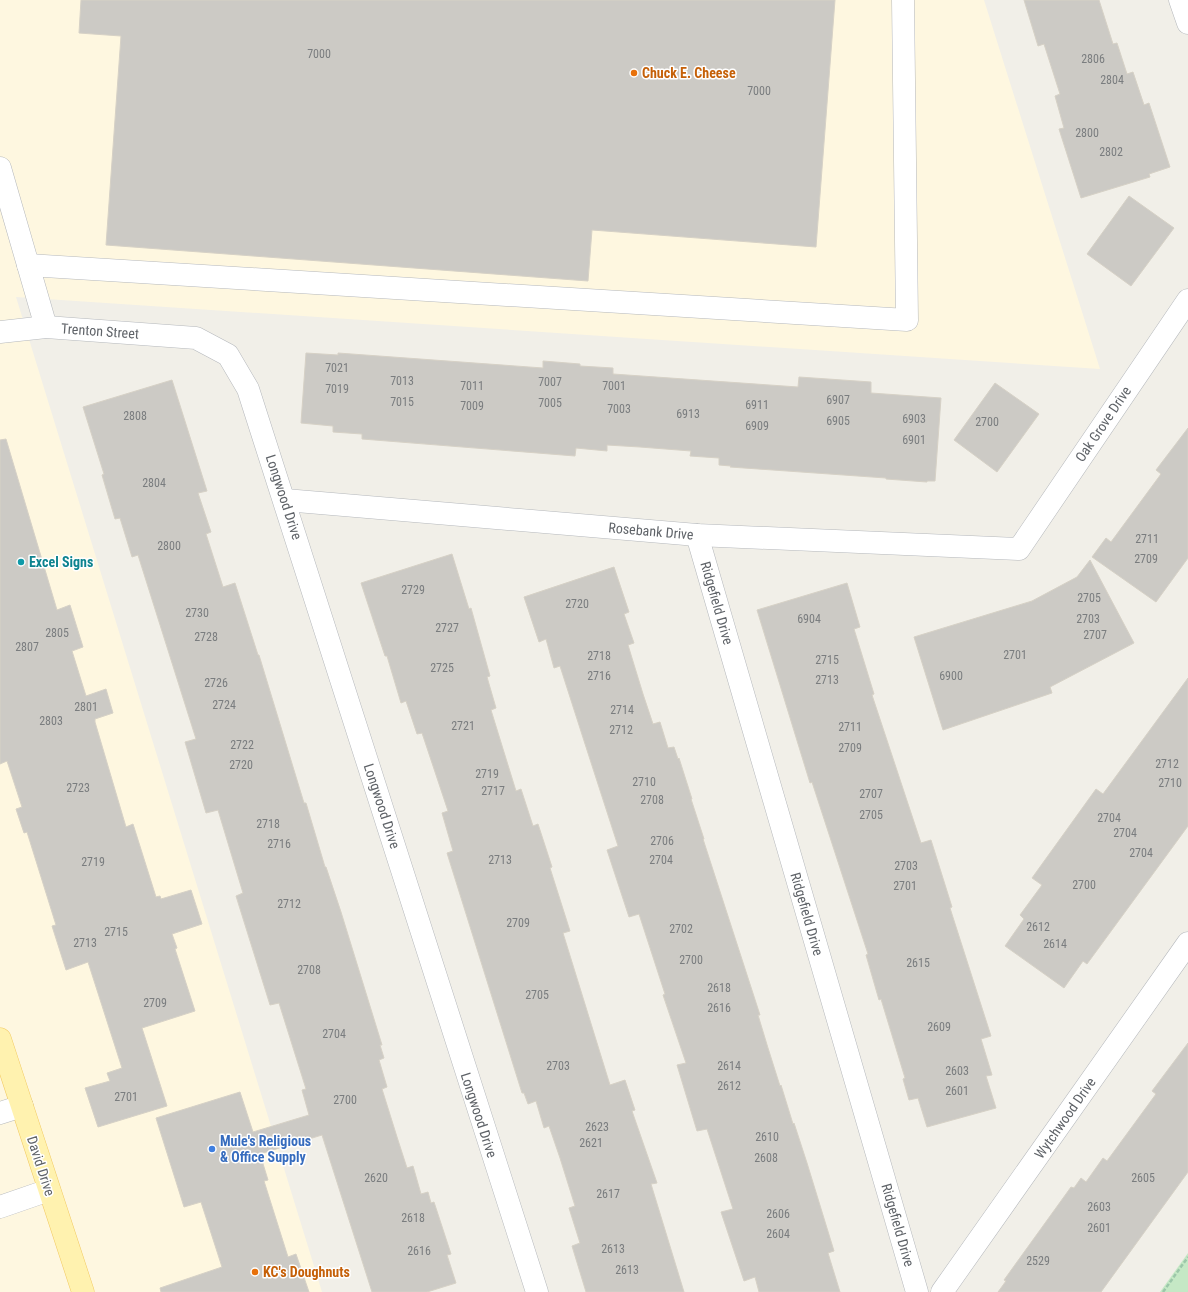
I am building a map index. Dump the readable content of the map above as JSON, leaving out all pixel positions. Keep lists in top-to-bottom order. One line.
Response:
{"streets":{"main road":["David Drive"],"street":["Trenton Street","Oak Grove Drive","Longwood Drive","Rosebank Drive","Ridgefield Drive","Wytchwood Drive"]},"crossings":[["Trenton Street","Longwood Drive"],["Oak Grove Drive","Rosebank Drive"],["Longwood Drive","Rosebank Drive"],["Rosebank Drive","Ridgefield Drive"]],"places":["Chuck E. Cheese","Excel Signs","Mule's Religious & Office Supply","KC's Doughnuts"],"house_numbers":["7000","2806","2804","7000","2800","2802","7021","7013","7007","7011","7001","7019","6907","7015","7005","6911","7009","7003","6913","2808","6903","6905","2700","6909","6901","2804","2711","2800","2709","2729","2705","2720","2730","6904","2703","2727","2805","2707","2728","2807","2701","2718","2715","2725","2716","6900","2713","2726","2724","2801","2714","2803","2721","2711","2712","2722","2709","2712","2720","2719","2710","2710","2723","2717","2707","2708","2705","2704","2718","2704","2706","2716","2704","2713","2704","2719","2703","2700","2701","2712","2709","2612","2702","2715","2713","2614","2700","2615","2708","2618","2705","2709","2616","2609","2704","2703","2614","2603","2612","2601","2701","2700","2623","2610","2621","2608","2620","2605","2617","2603","2606","2618","2601","2604","2613","2616","2529","2613"]}
